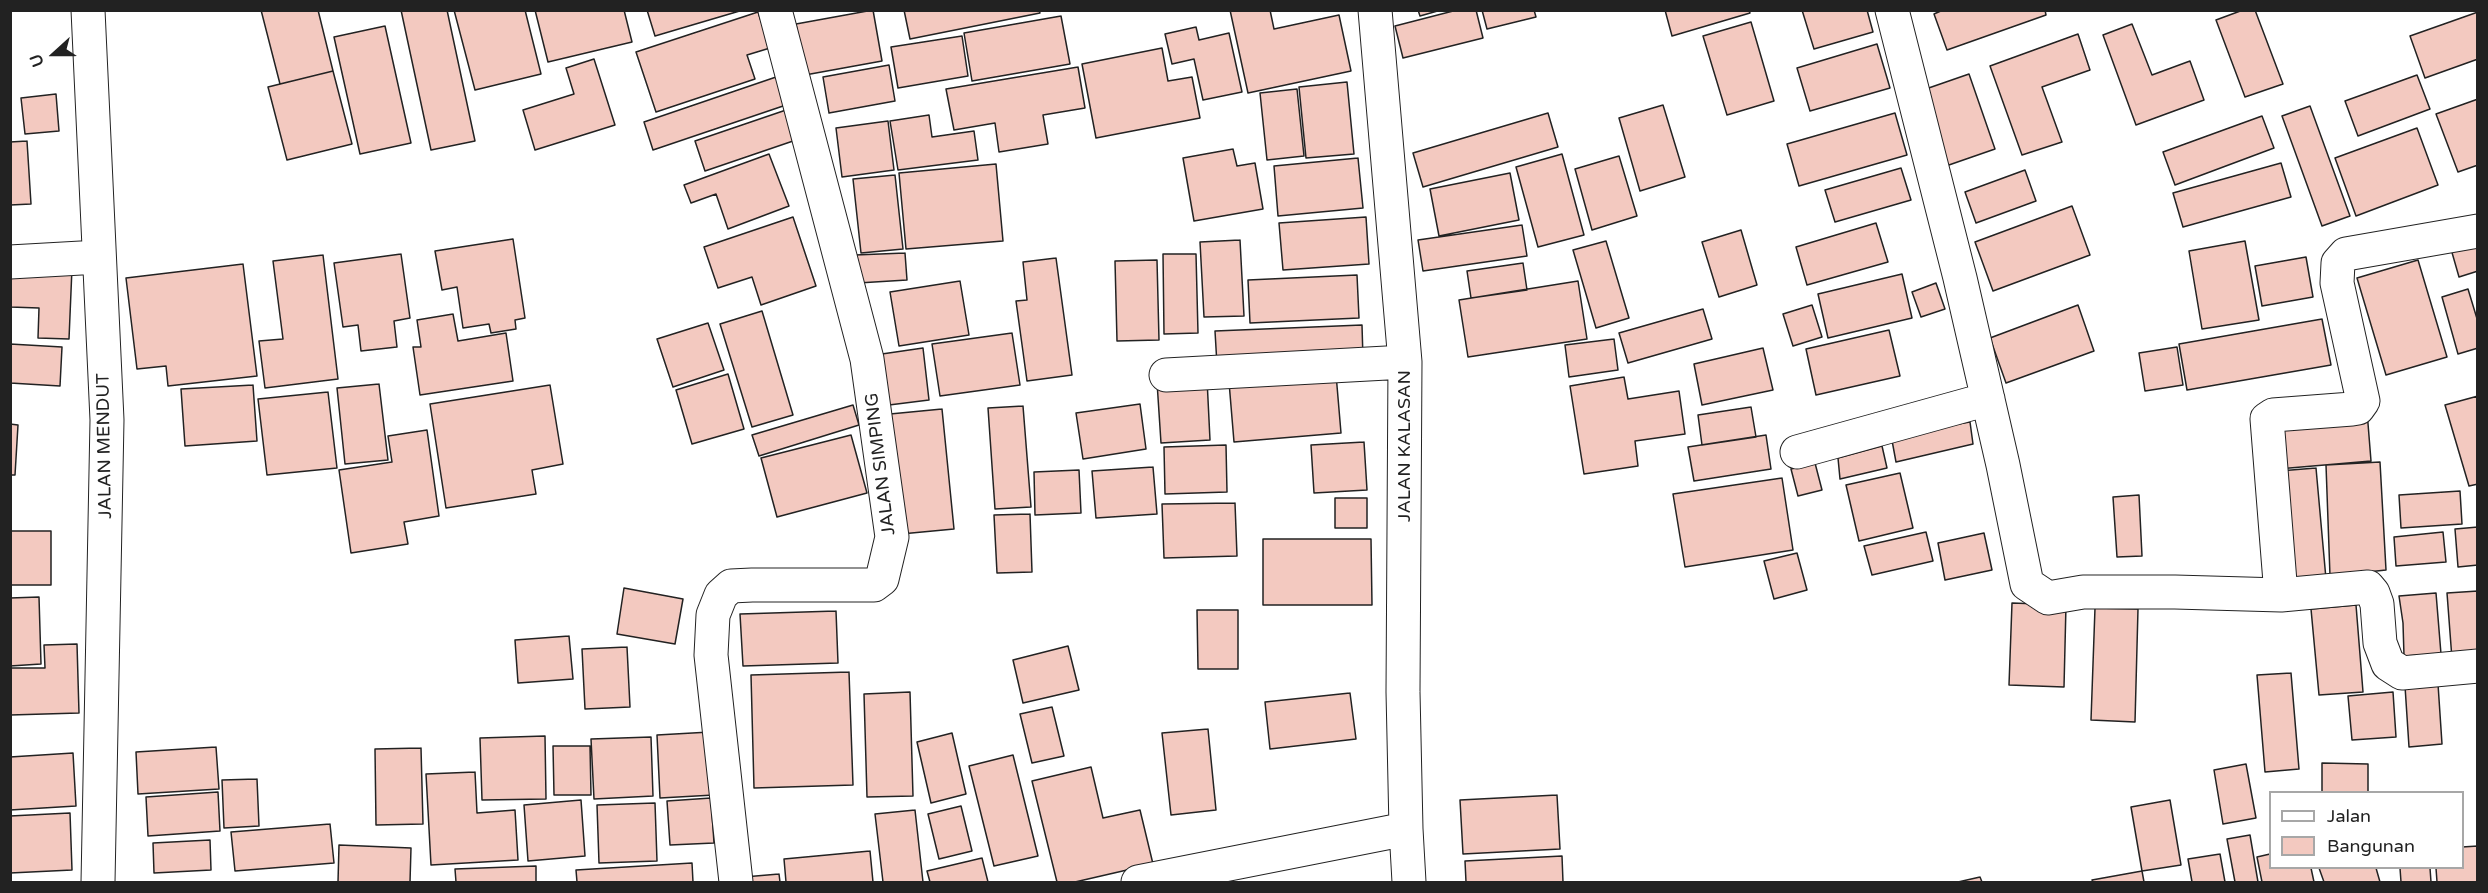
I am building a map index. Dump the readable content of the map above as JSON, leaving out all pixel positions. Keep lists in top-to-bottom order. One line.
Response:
{"streets":{"street":["JALAN MENDUT","JALAN KALASAN","JALAN SIMPING"]},"legend":["Jalan","Bangunan"],"north":"left"}
